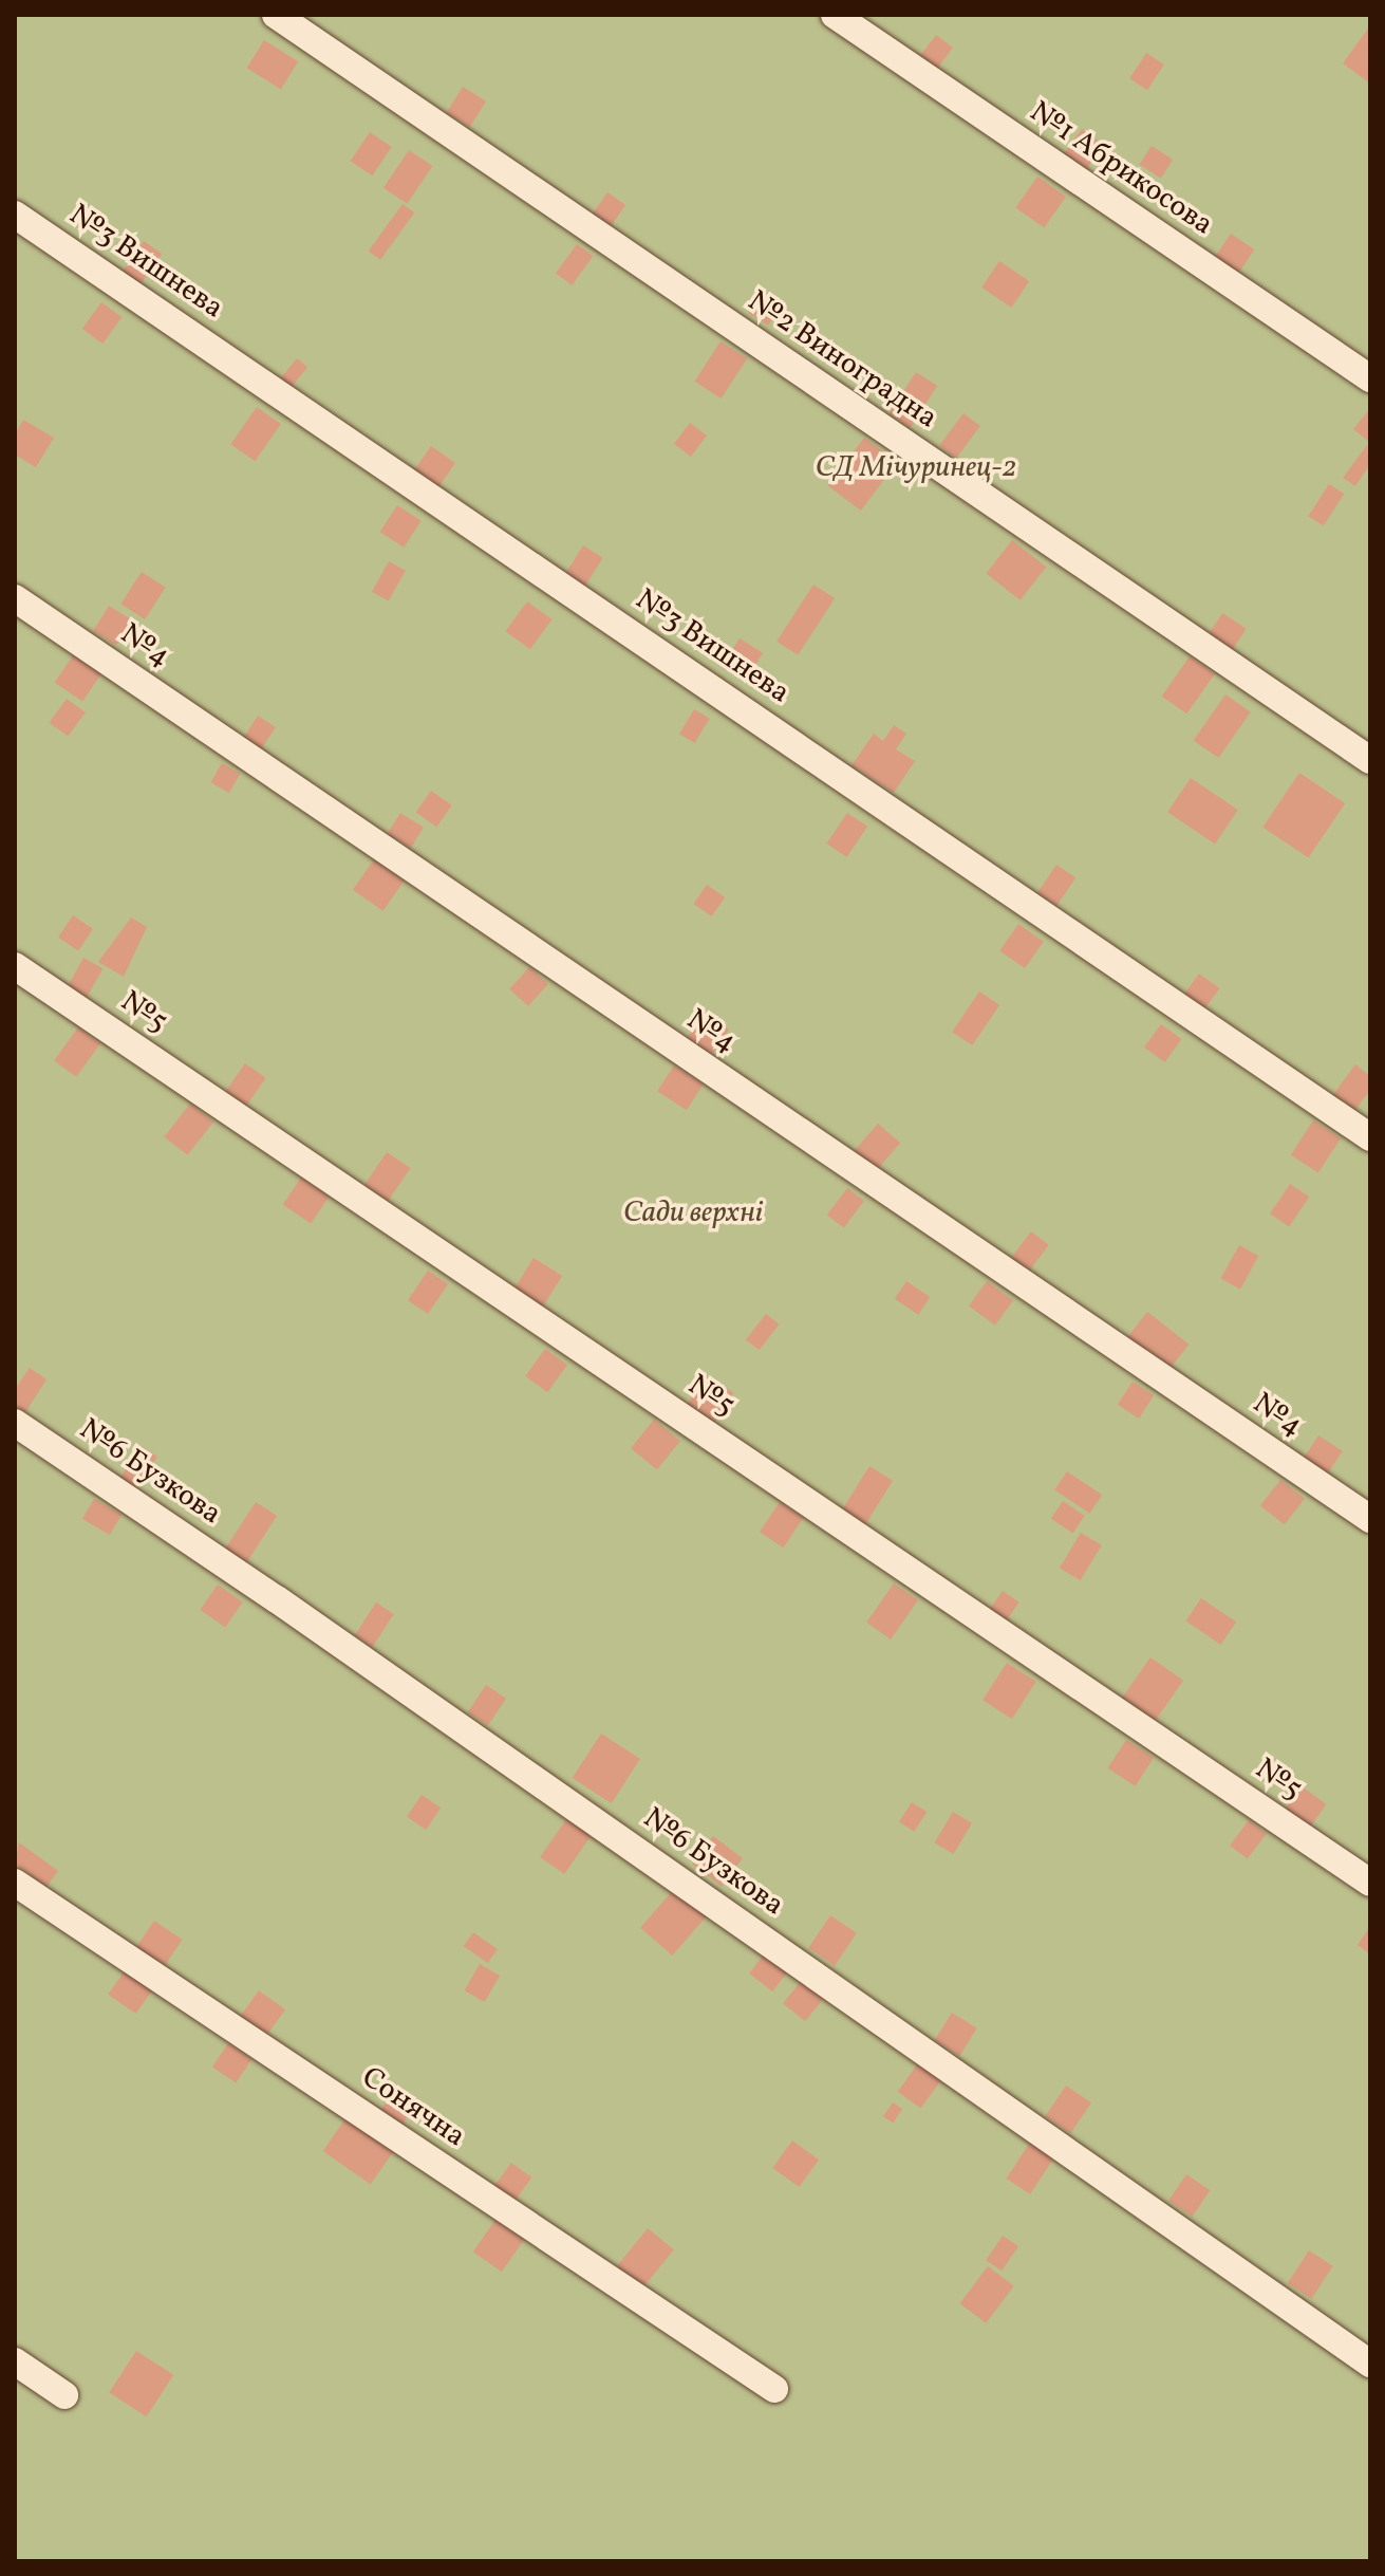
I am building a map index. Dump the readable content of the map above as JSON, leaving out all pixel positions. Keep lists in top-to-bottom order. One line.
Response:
{"streets":{"lane":["№1 Абрикосова","№3 Вишнева","№2 Виноградна","№4","№5","№6 Бузкова","Сонячна"]},"parks":["СД Мічуринец-2","Сади верхні"]}
